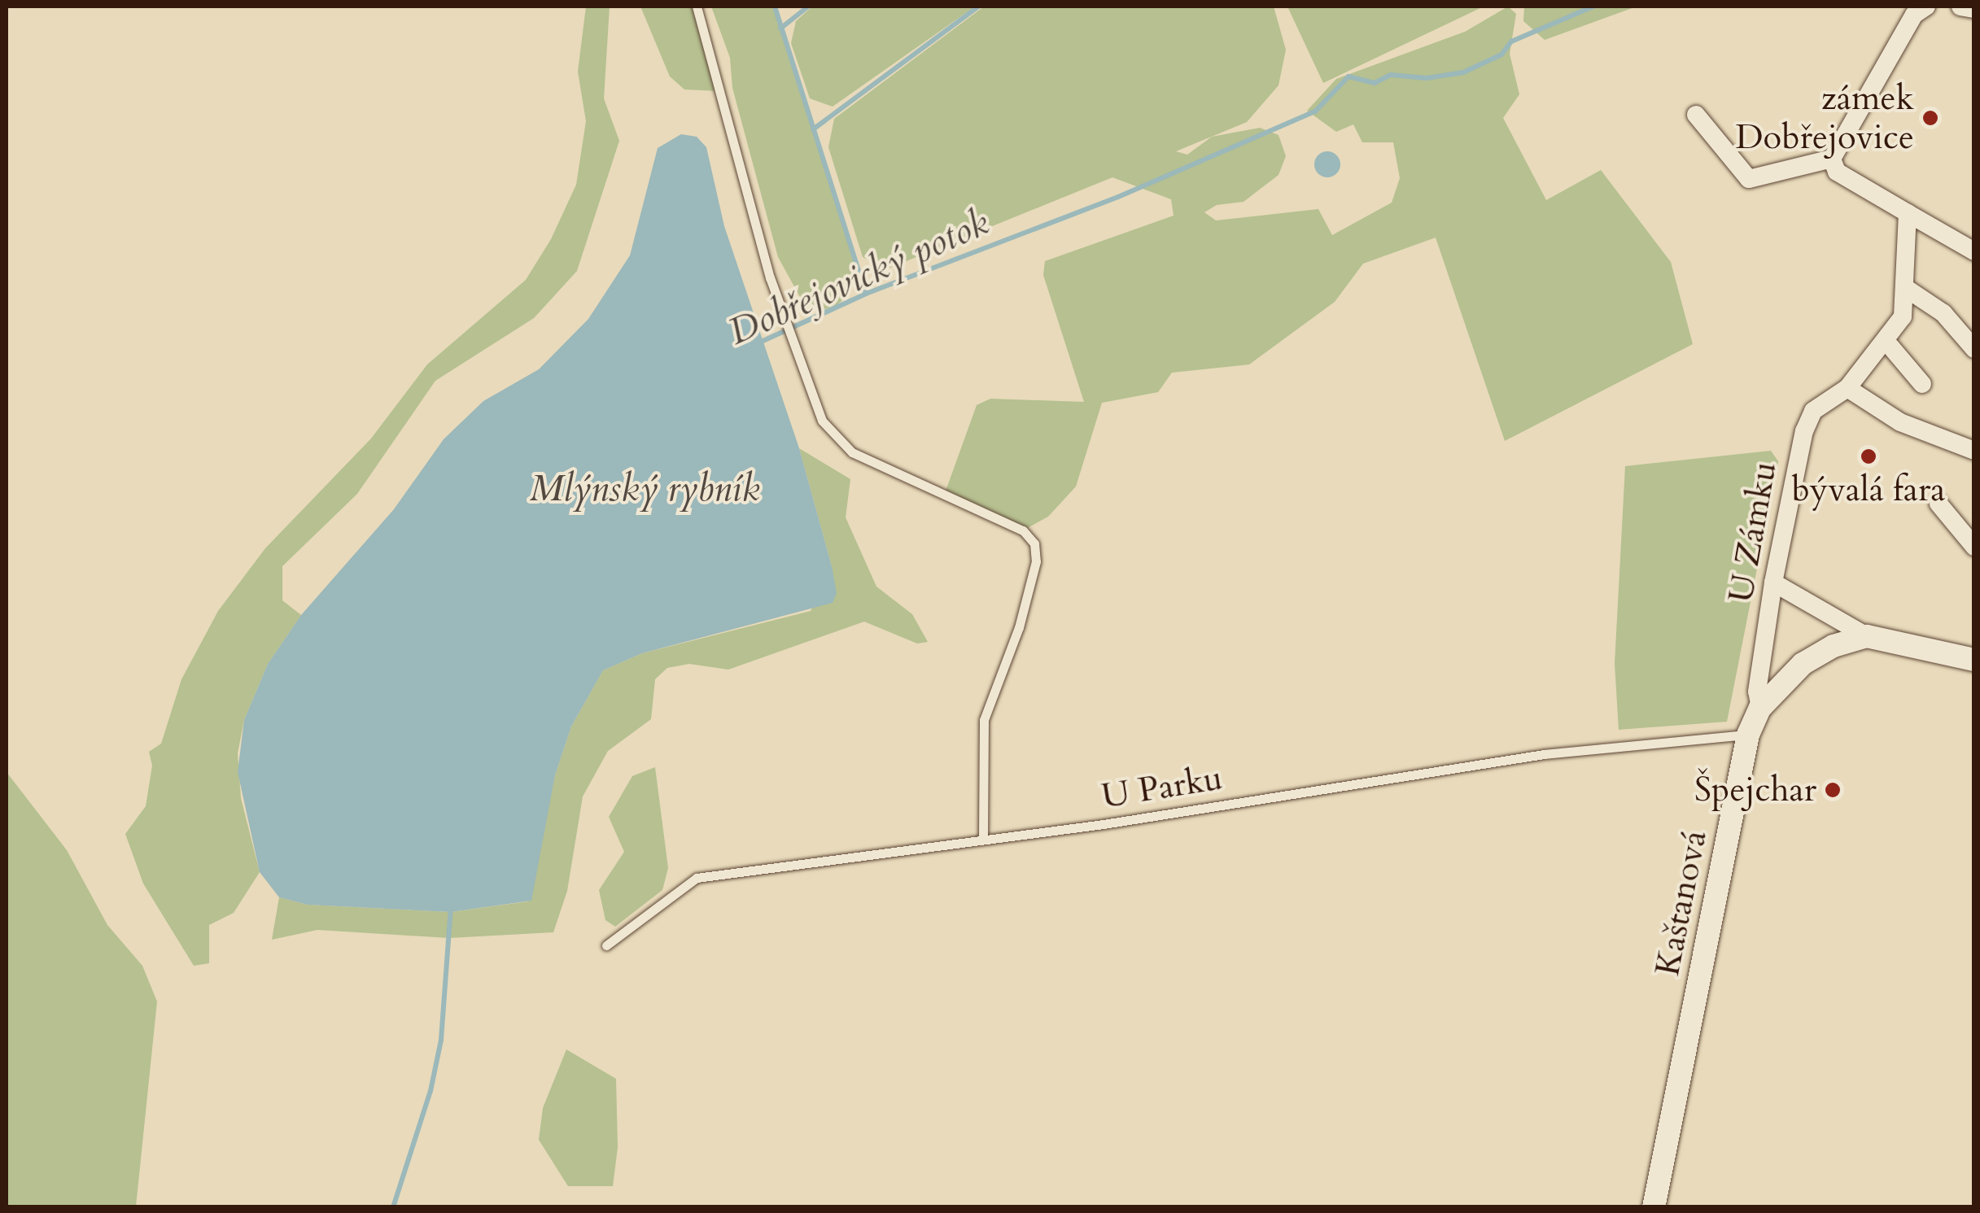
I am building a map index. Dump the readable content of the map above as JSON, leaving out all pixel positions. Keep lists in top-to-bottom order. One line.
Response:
{"streets":{"street":["U Zámku","Kaštanová"],"lane":["U Parku"]},"crossings":[["U Zámku","Kaštanová"],["U Parku","Kaštanová"]],"water":["Dobřejovický potok","Mlýnský rybník"],"places":["zámek Dobřejovice","bývalá fara","Špejchar"]}
